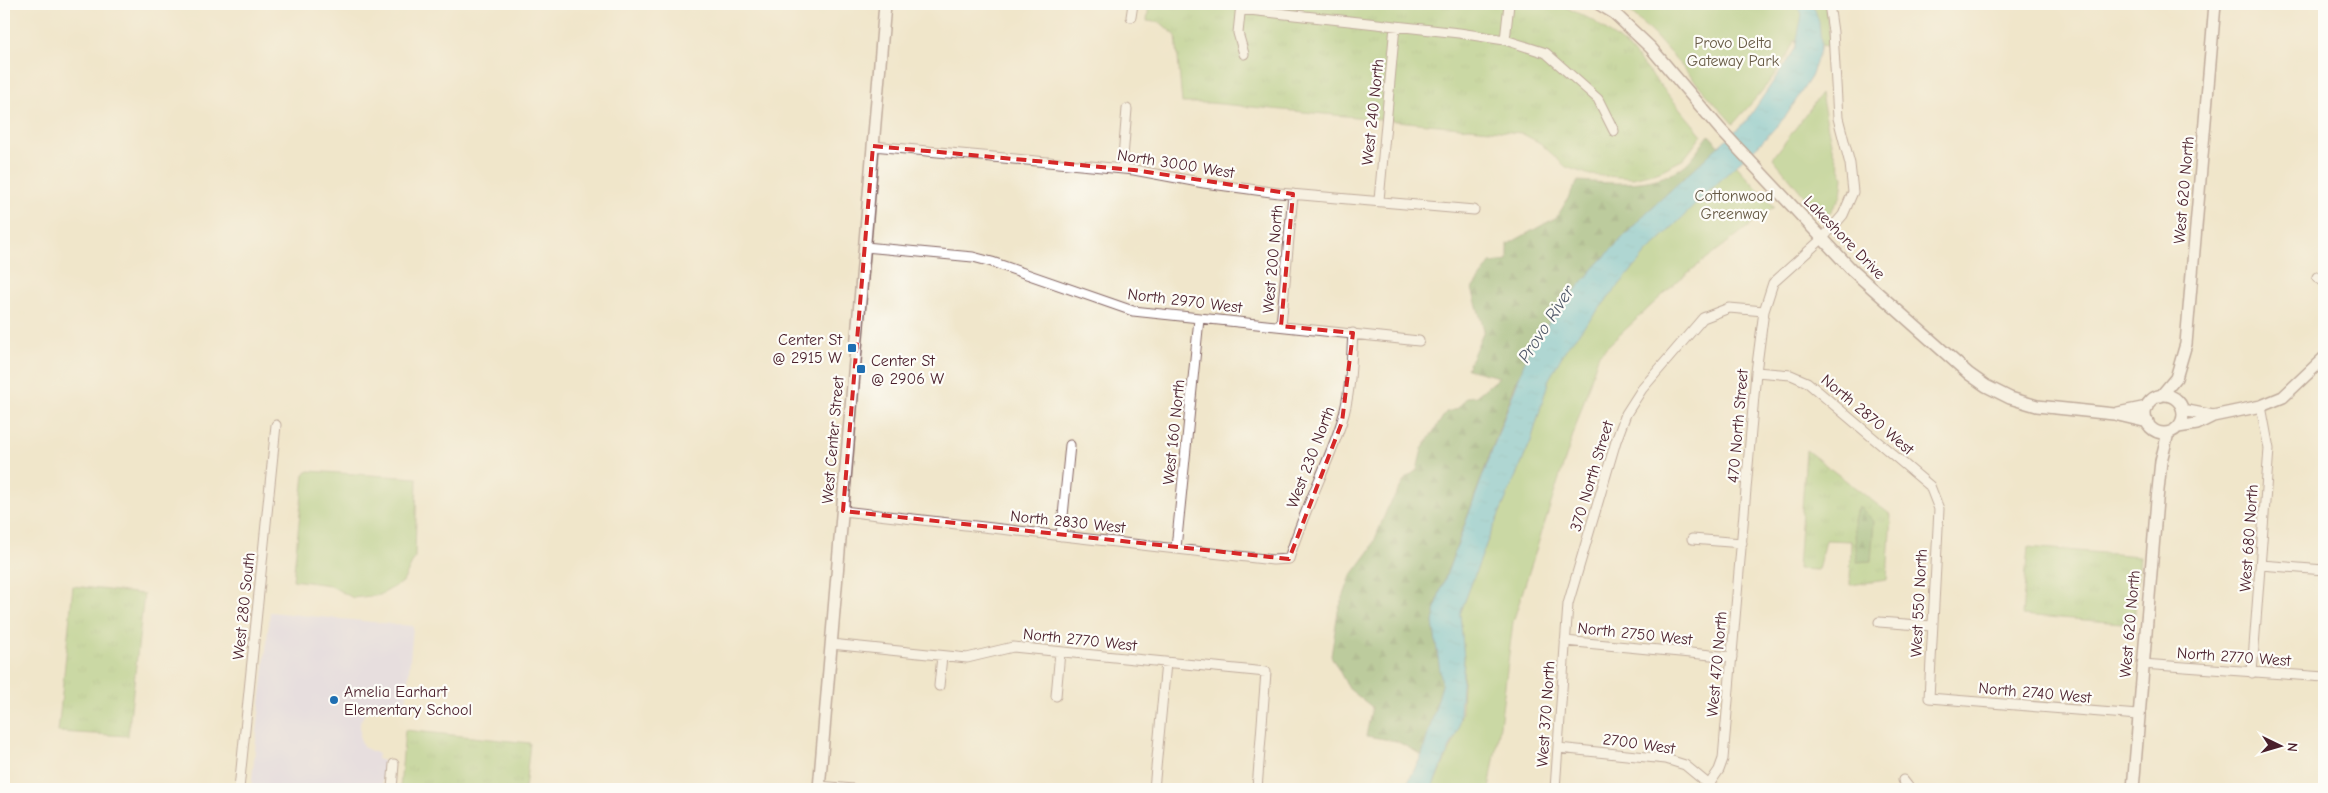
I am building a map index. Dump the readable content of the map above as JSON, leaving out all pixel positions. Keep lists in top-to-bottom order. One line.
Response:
{"streets":{"street":["West 240 North","North 3000 West","West 620 North","Lakeshore Drive","West 200 North","North 2970 West","North 2870 West","470 North Street","West 160 North","West Center Street","West 230 North","370 North Street","North 2830 West","West 680 North","West 550 North","West 280 South","North 2750 West","North 2770 West","West 470 North","North 2740 West","West 370 North","2700 West"]},"crossings":[["West 240 North","North 3000 West"],["North 3000 West","West 200 North"],["North 3000 West","West Center Street"],["West 620 North","Lakeshore Drive"],["West 620 North","North 2770 West"],["West 620 North","North 2740 West"],["West 200 North","North 2970 West"],["North 2970 West","West 160 North"],["North 2970 West","West Center Street"],["North 2970 West","West 230 North"],["North 2870 West","470 North Street"],["North 2870 West","West 550 North"],["470 North Street","370 North Street"],["470 North Street","West 470 North"],["West 160 North","North 2830 West"],["West Center Street","North 2830 West"],["West Center Street","North 2770 West"],["West 230 North","North 2830 West"],["370 North Street","North 2750 West"],["370 North Street","West 370 North"],["West 680 North","North 2770 West"],["West 550 North","North 2740 West"],["North 2750 West","West 470 North"],["North 2750 West","West 370 North"],["West 470 North","2700 West"],["West 370 North","2700 West"]],"water":["Provo River"],"parks":["Provo Delta Gateway Park","Cottonwood Greenway"],"places":{"transit":["Center St @ 2915 W","Center St @ 2906 W"],"other":["Amelia Earhart Elementary School"]},"north":"right"}
